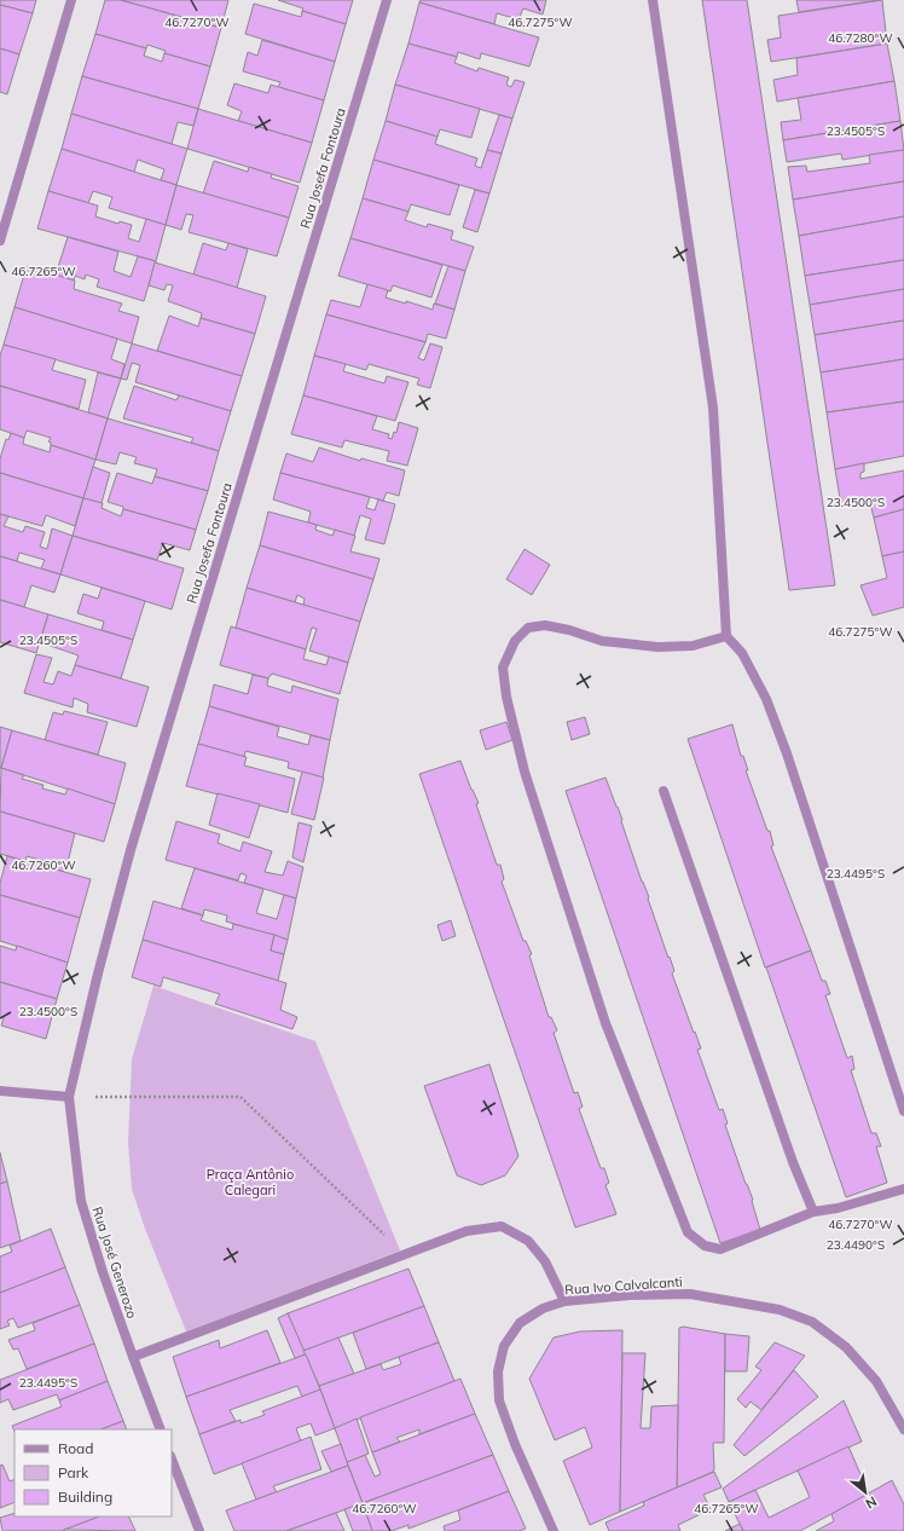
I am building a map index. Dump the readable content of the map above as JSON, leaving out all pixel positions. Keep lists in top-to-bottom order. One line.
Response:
{"streets":{"street":["Rua Josefa Fontoura","Rua José Generozo","Rua Ivo Calvalcanti"]},"crossings":[["Rua Josefa Fontoura","Rua José Generozo"]],"parks":["Praça Antônio Calegari"],"legend":["Road","Park","Building"],"north":"bottom right","coordinates":["46.7270°W","46.7275°W","46.7280°W","23.4505°S","46.7265°W","23.4500°S","46.7260°W","23.4495°S","23.4490°S"]}
